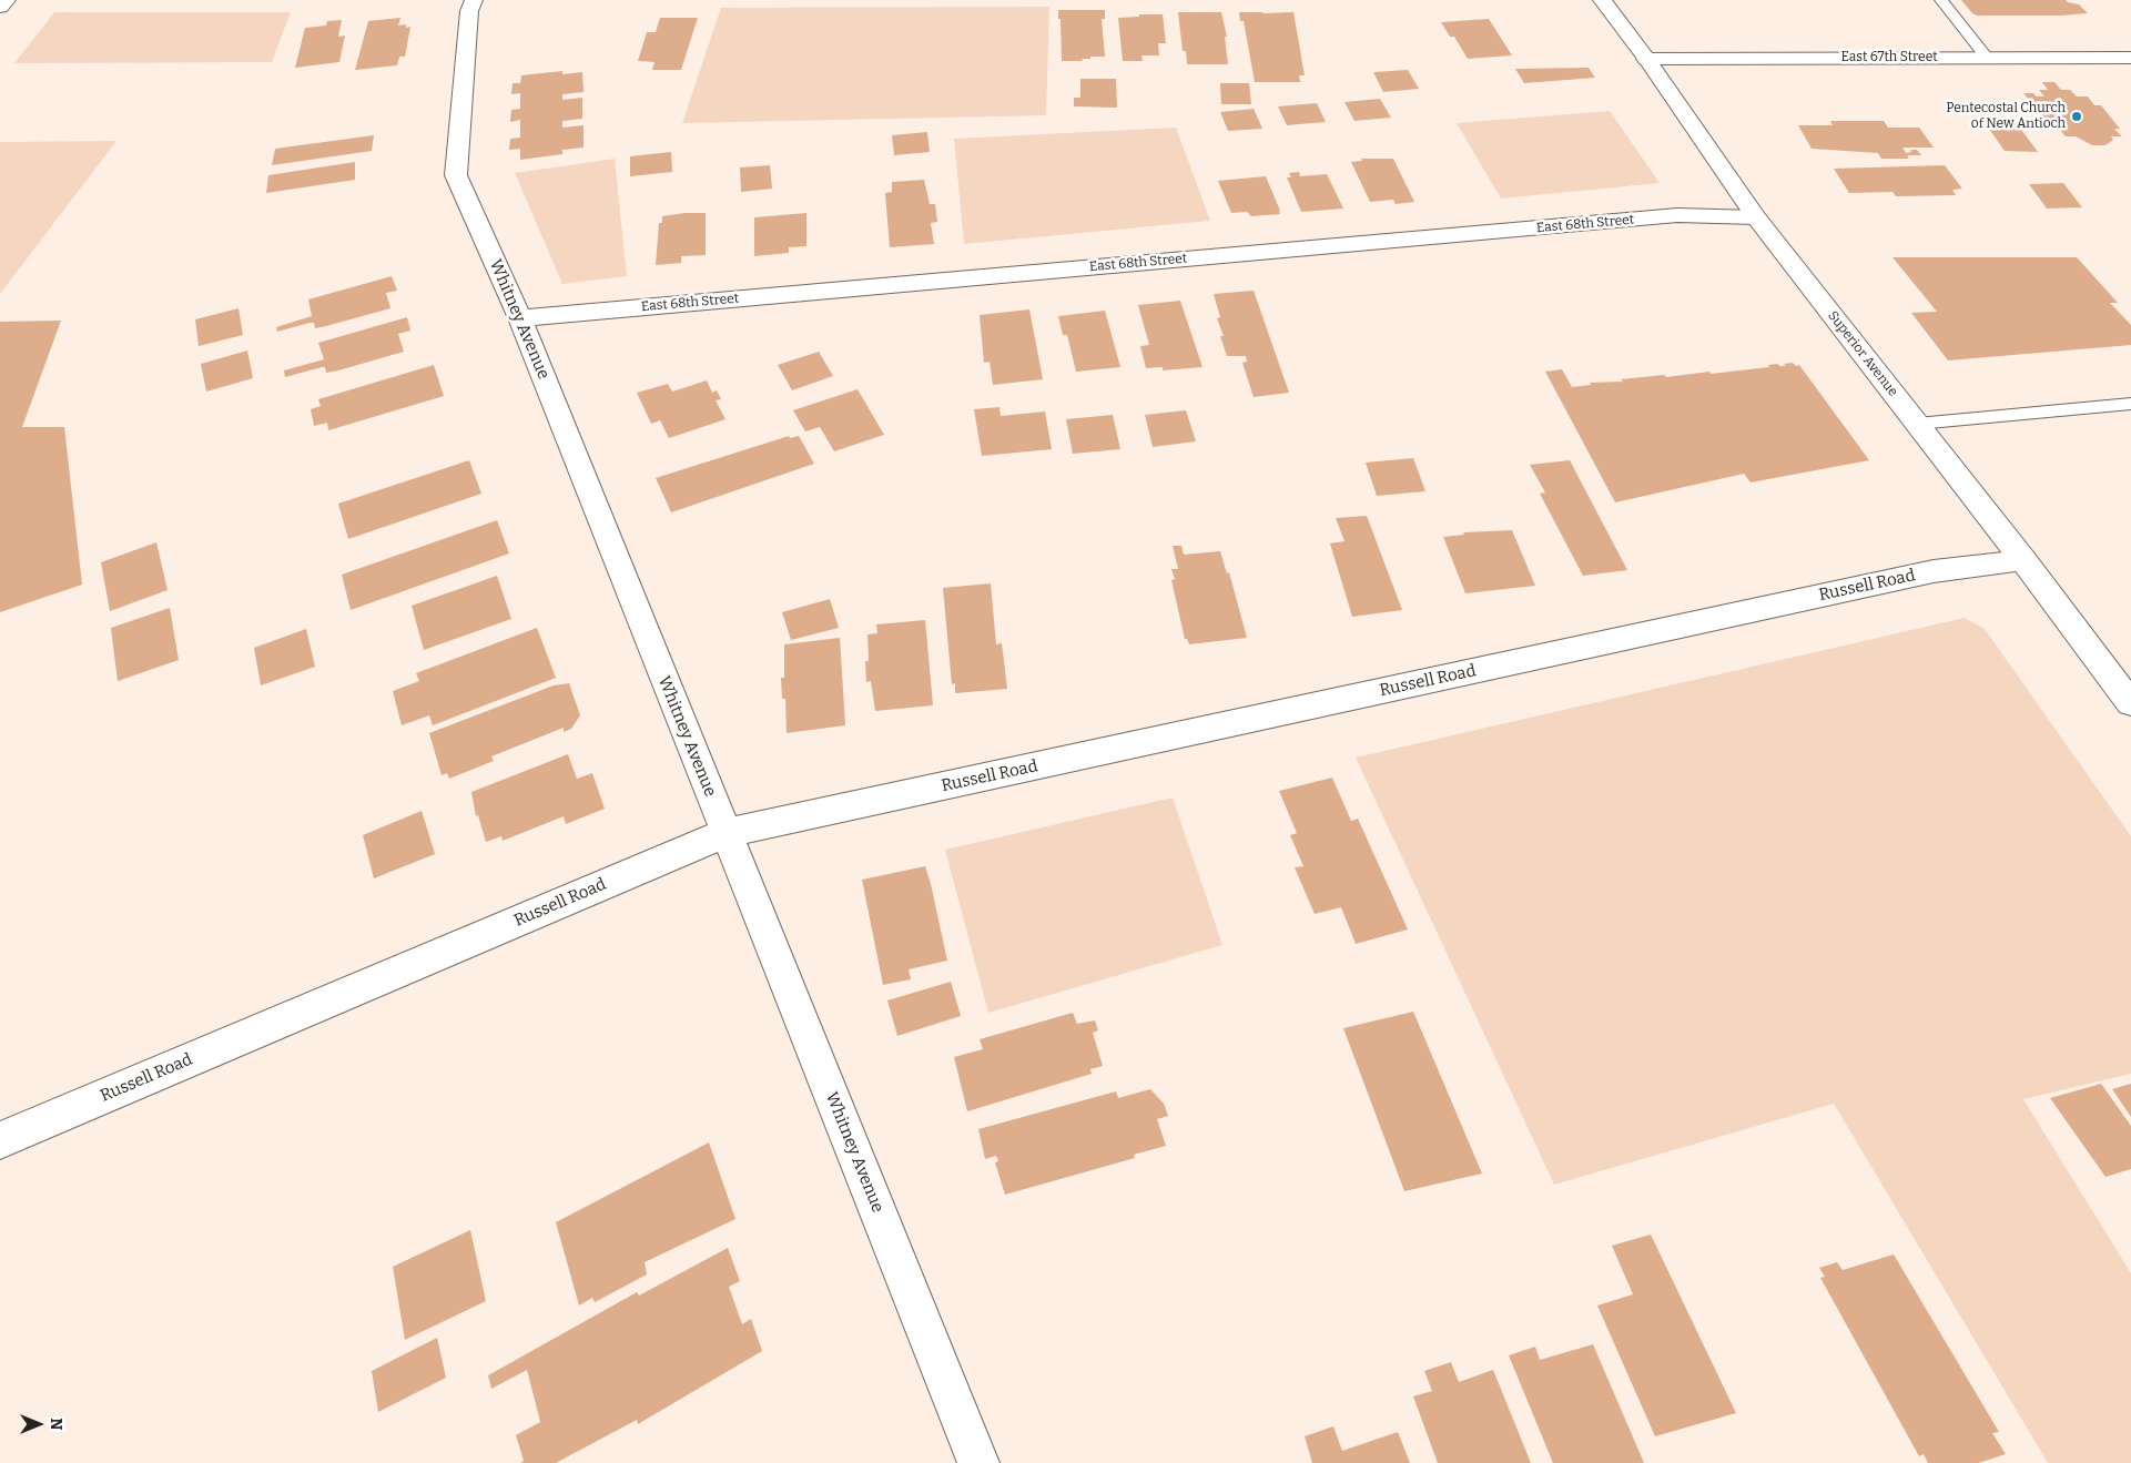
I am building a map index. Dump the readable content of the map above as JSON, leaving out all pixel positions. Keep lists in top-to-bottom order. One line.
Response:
{"streets":{"street":["East 67th Street","East 68th Street","Whitney Avenue","Superior Avenue","Russell Road"]},"crossings":[["East 67th Street","Superior Avenue"],["East 68th Street","Whitney Avenue"],["East 68th Street","Superior Avenue"],["Whitney Avenue","Russell Road"],["Superior Avenue","Russell Road"]],"places":["Pentecostal Church of New Antioch"],"north":"right"}
